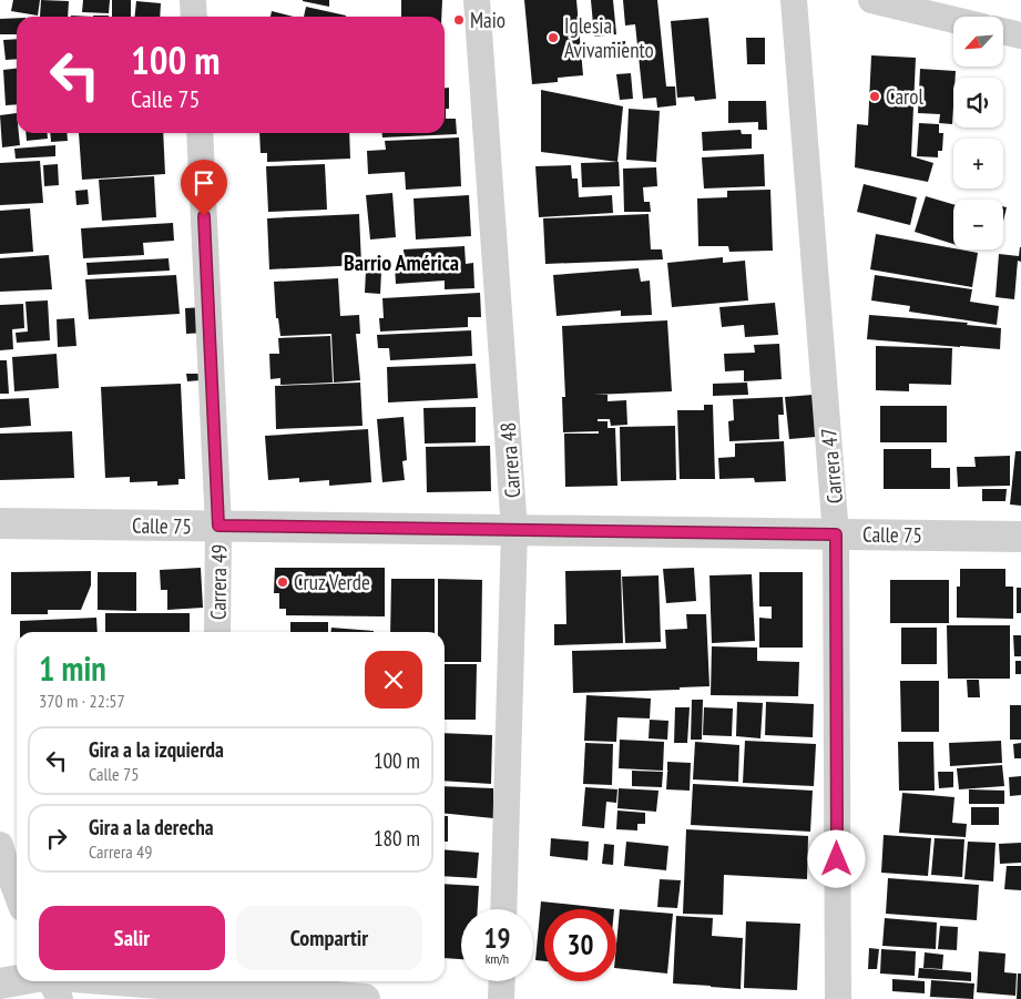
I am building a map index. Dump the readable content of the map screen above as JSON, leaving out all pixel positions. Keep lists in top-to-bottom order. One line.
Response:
{"streets":{"street":["Carrera 48","Carrera 47","Calle 75","Carrera 49"]},"crossings":[["Carrera 48","Calle 75"],["Carrera 47","Calle 75"],["Calle 75","Carrera 49"]],"districts":["Barrio América"],"places":["Maio","Iglesia Avivamiento","Carol","Cruz Verde"],"north":"bottom left","page":{"map_buttons":["+","−"],"turn":["100 m","Calle 75"],"heading":["1 min","370 m · 22:57"],"list":[{"name":"Gira a la izquierda","note":"Calle 75","value":"100 m"},{"name":"Gira a la derecha","note":"Carrera 49","value":"180 m"}],"buttons":["Salir","Compartir"],"speed":"19 km/h","limit":"30"}}
